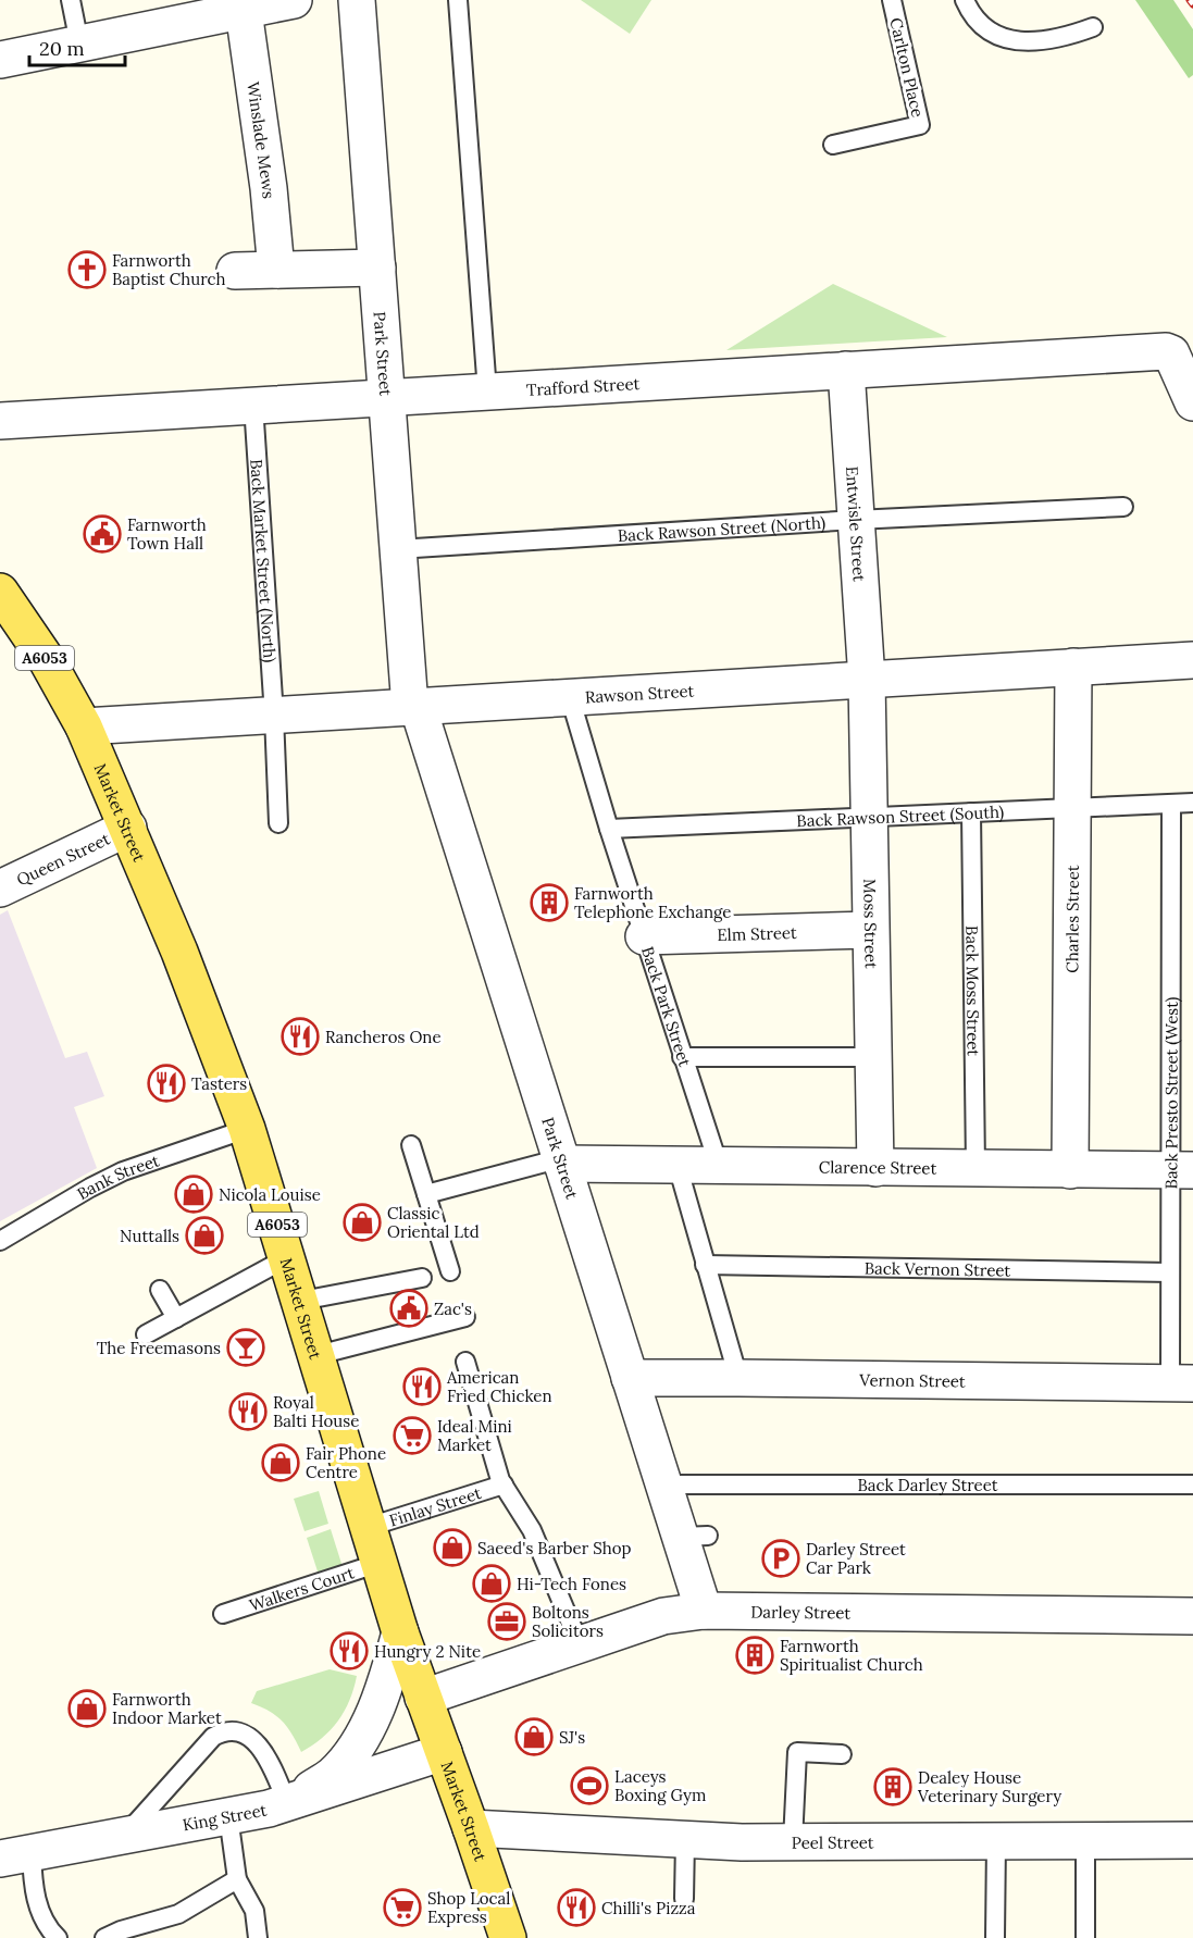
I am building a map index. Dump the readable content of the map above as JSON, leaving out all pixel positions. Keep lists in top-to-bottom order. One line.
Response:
{"streets":{"main road":["A6053","Market Street"],"street":["Winslade Mews","Park Street","Trafford Street","Entwisle Street","Rawson Street","Queen Street","Charles Street","Moss Street","Elm Street","Clarence Street","Vernon Street","Darley Street","King Street","Peel Street"],"lane":["Carlton Place","Back Rawson Street (North)","Back Market Street (North)","Back Rawson Street (South)","Back Moss Street","Back Park Street","Back Presto Street (West)","Bank Street","Back Vernon Street","Back Darley Street","Finlay Street","Walkers Court"]},"crossings":[["Park Street","Trafford Street"],["Park Street","Back Rawson Street (North)"],["Park Street","Rawson Street"],["Park Street","Clarence Street"],["Park Street","Vernon Street"],["Park Street","Back Darley Street"],["Park Street","Darley Street"],["Trafford Street","Entwisle Street"],["Trafford Street","Back Market Street (North)"],["Entwisle Street","Back Rawson Street (North)"],["Entwisle Street","Rawson Street"],["Entwisle Street","Moss Street"],["Back Market Street (North)","Rawson Street"],["Rawson Street","Market Street"],["Rawson Street","Charles Street"],["Rawson Street","Moss Street"],["Rawson Street","Back Park Street"],["Market Street","Queen Street"],["Market Street","Bank Street"],["Market Street","Finlay Street"],["Market Street","Walkers Court"],["Market Street","Darley Street"],["Market Street","King Street"],["Market Street","Peel Street"],["Back Rawson Street (South)","Charles Street"],["Back Rawson Street (South)","Moss Street"],["Back Rawson Street (South)","Back Moss Street"],["Back Rawson Street (South)","Back Park Street"],["Back Rawson Street (South)","Back Presto Street (West)"],["Charles Street","Clarence Street"],["Moss Street","Elm Street"],["Moss Street","Clarence Street"],["Elm Street","Back Park Street"],["Back Moss Street","Clarence Street"],["Back Park Street","Clarence Street"],["Back Presto Street (West)","Clarence Street"],["Back Presto Street (West)","Back Vernon Street"],["Back Presto Street (West)","Vernon Street"]],"places":{"church":["Farnworth Baptist Church"],"public building":["Farnworth Town Hall","Zac's"],"building":["Farnworth Telephone Exchange","Farnworth Spiritualist Church","Dealey House Veterinary Surgery"],"restaurant":["Rancheros One","Tasters","American Fried Chicken","Royal Balti House","Hungry 2 Nite","Chilli's Pizza"],"shop":["Nicola Louise","Classic Oriental Ltd","Nuttalls","Fair Phone Centre","Saeed's Barber Shop","Hi-Tech Fones","Farnworth Indoor Market","SJ's"],"bar":["The Freemasons"],"supermarket":["Ideal Mini Market","Shop Local Express"],"parking":["Darley Street Car Park"],"office":["Boltons Solicitors"],"sports":["Laceys Boxing Gym"]},"scale_bar":"20 m"}
